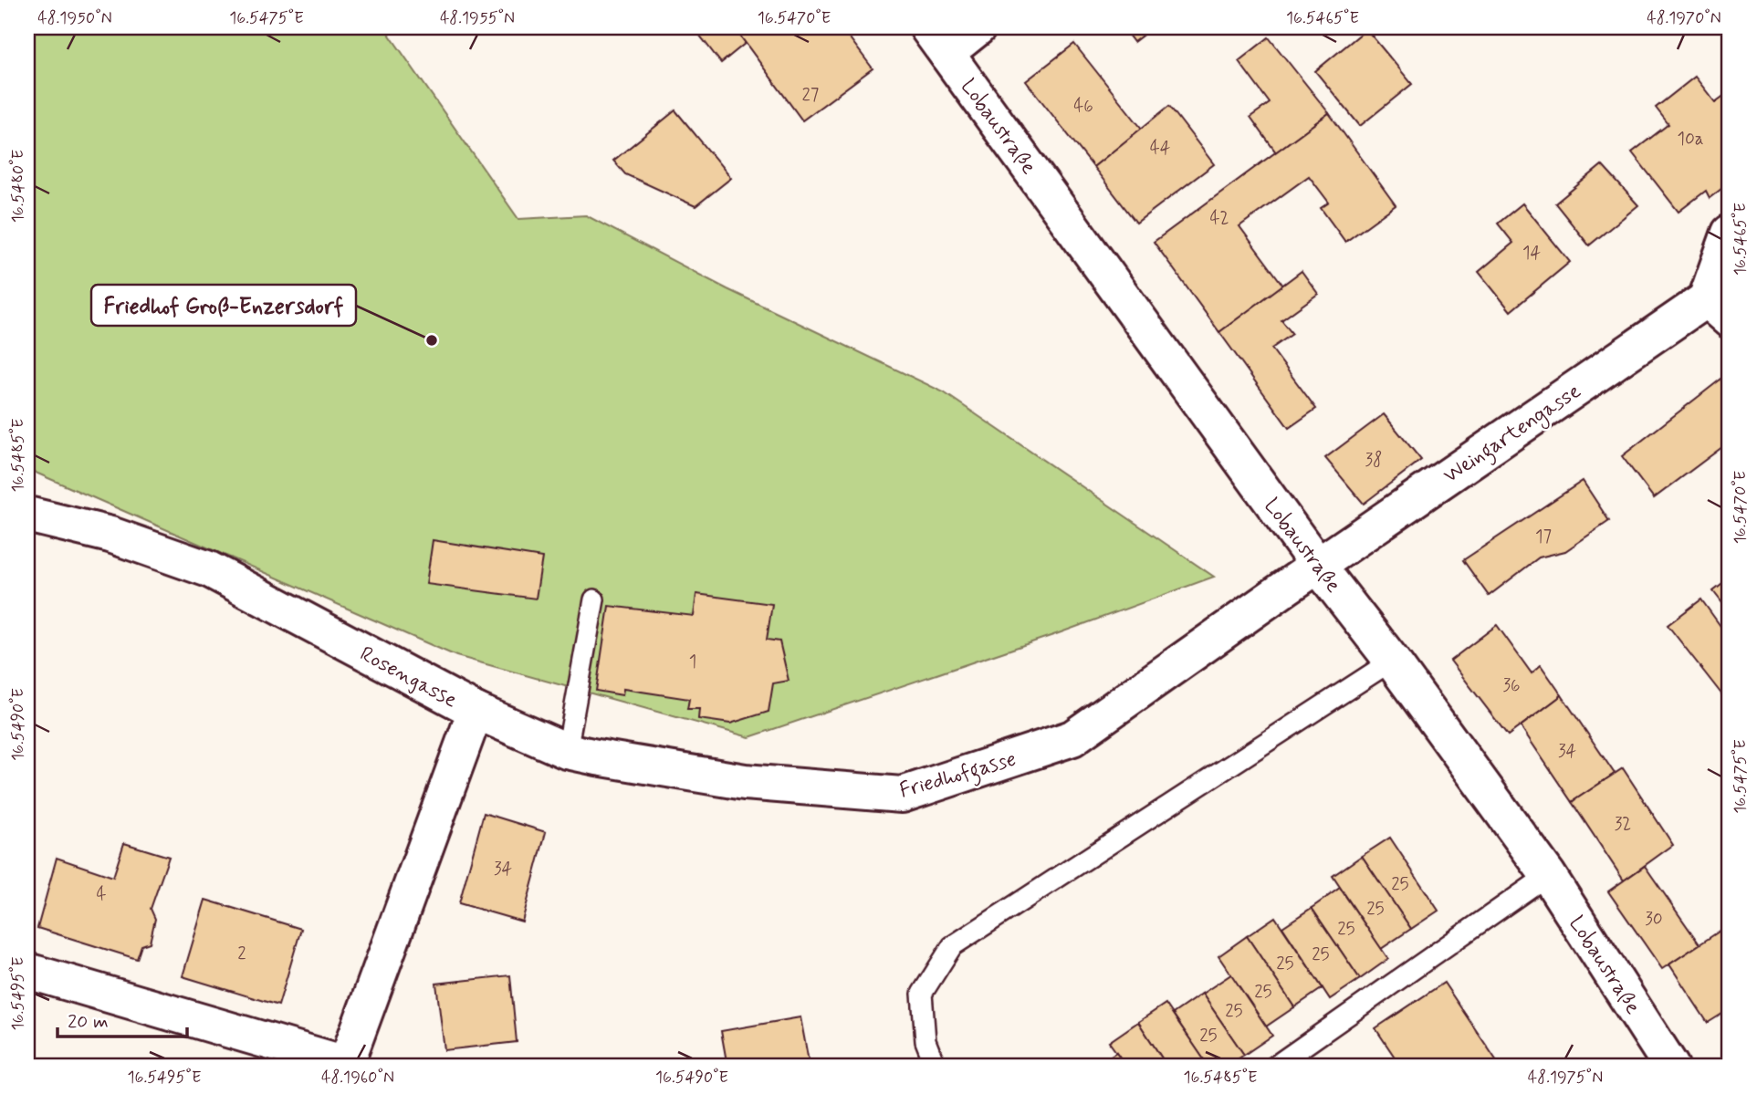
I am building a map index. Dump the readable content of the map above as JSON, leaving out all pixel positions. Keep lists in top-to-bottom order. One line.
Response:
{"streets":{"street":["Lobaustraße","Weingartengasse","Rosengasse","Friedhofgasse"]},"crossings":[["Lobaustraße","Weingartengasse"],["Lobaustraße","Friedhofgasse"],["Weingartengasse","Friedhofgasse"],["Rosengasse","Friedhofgasse"]],"places":["Friedhof Groß-Enzersdorf"],"house_numbers":["27","46","10a","44","42","14","38","17","1","36","34","32","34","25","4","25","30","25","2","25","25","25","25","25"],"scale_bar":"20 m","coordinates":["48.1950°N","16.5475°E","48.1955°N","16.5470°E","16.5465°E","48.1970°N","16.5480°E","16.5485°E","16.5490°E","16.5495°E","48.1960°N","48.1975°N"]}
